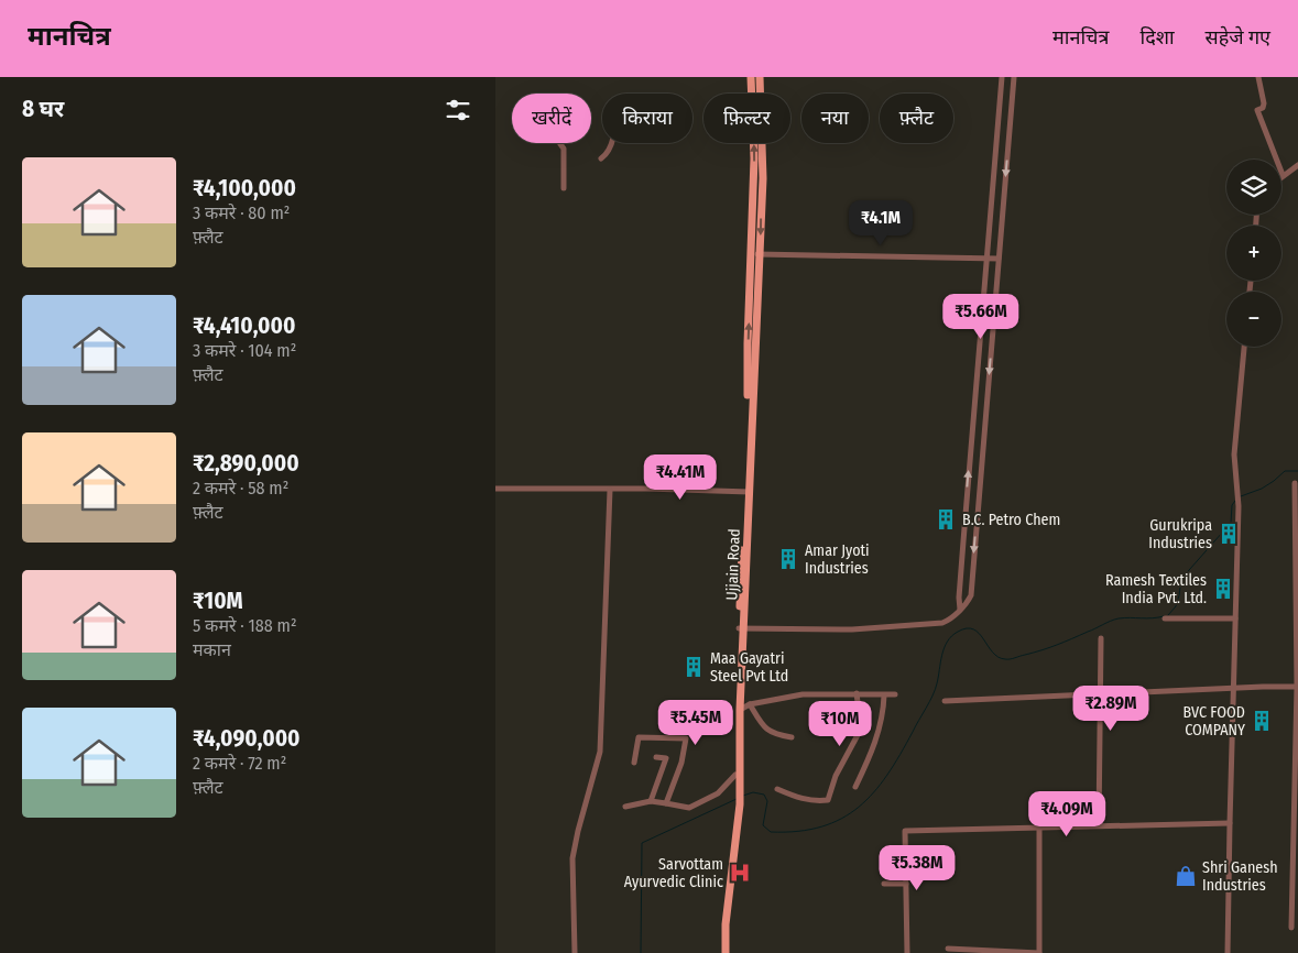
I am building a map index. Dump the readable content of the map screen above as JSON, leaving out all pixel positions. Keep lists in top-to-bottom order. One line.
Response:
{"streets":{"main road":["Ujjain Road"]},"places":{"building":["B.C. Petro Chem","Gurukripa Industries","Amar Jyoti Industries","Ramesh Textiles India Pvt. Ltd.","Maa Gayatri Steel Pvt Ltd","BVC FOOD COMPANY"],"hospital":["Sarvottam Ayurvedic Clinic"],"shop":["Shri Ganesh Industries"]},"page":{"header":"मानचित्र","nav":["मानचित्र","दिशा","सहेजे गए"],"heading":"8 घर","chip":["खरीदें","किराया","फ़िल्टर","नया","फ़्लैट"],"list":[{"name":"₹4,100,000","note":"3 कमरे · 80 m² · फ़्लैट"},{"name":"₹4,410,000","note":"3 कमरे · 104 m² · फ़्लैट"},{"name":"₹2,890,000","note":"2 कमरे · 58 m² · फ़्लैट"},{"name":"₹10M","note":"5 कमरे · 188 m² · मकान"},{"name":"₹4,090,000","note":"2 कमरे · 72 m² · फ़्लैट"}],"map_buttons":["+","−"],"price":["₹4.1M","₹5.66M","₹4.41M","₹2.89M","₹5.45M","₹10M","₹4.09M","₹5.38M"]}}
